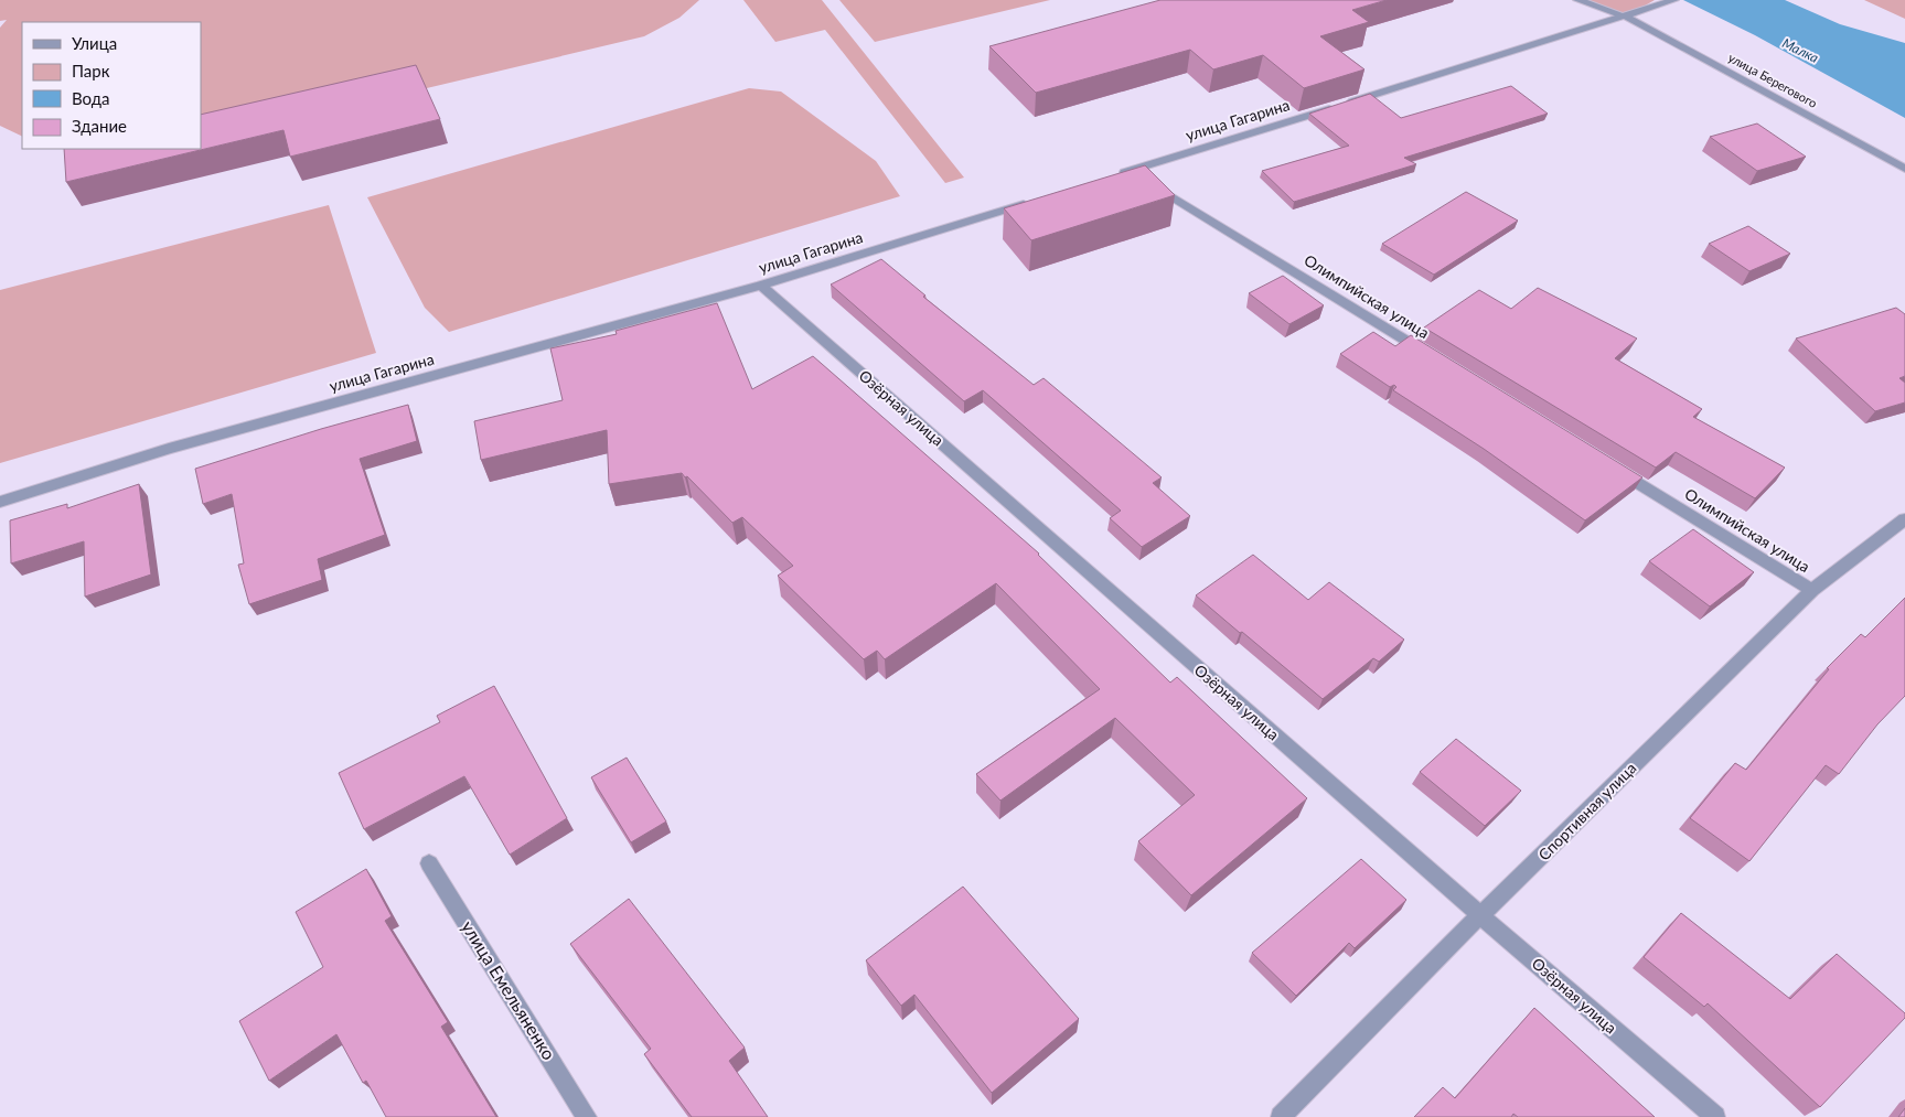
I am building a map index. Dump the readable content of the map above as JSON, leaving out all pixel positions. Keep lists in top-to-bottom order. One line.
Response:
{"streets":{"street":["улица Берегового","улица Гагарина","Олимпийская улица","Озёрная улица","Спортивная улица","улица Емельяненко"]},"crossings":[["улица Берегового","улица Гагарина"],["улица Гагарина","Олимпийская улица"],["улица Гагарина","Озёрная улица"],["Олимпийская улица","Спортивная улица"],["Озёрная улица","Спортивная улица"]],"water":["Малка"],"legend":["Улица","Парк","Вода","Здание"]}
